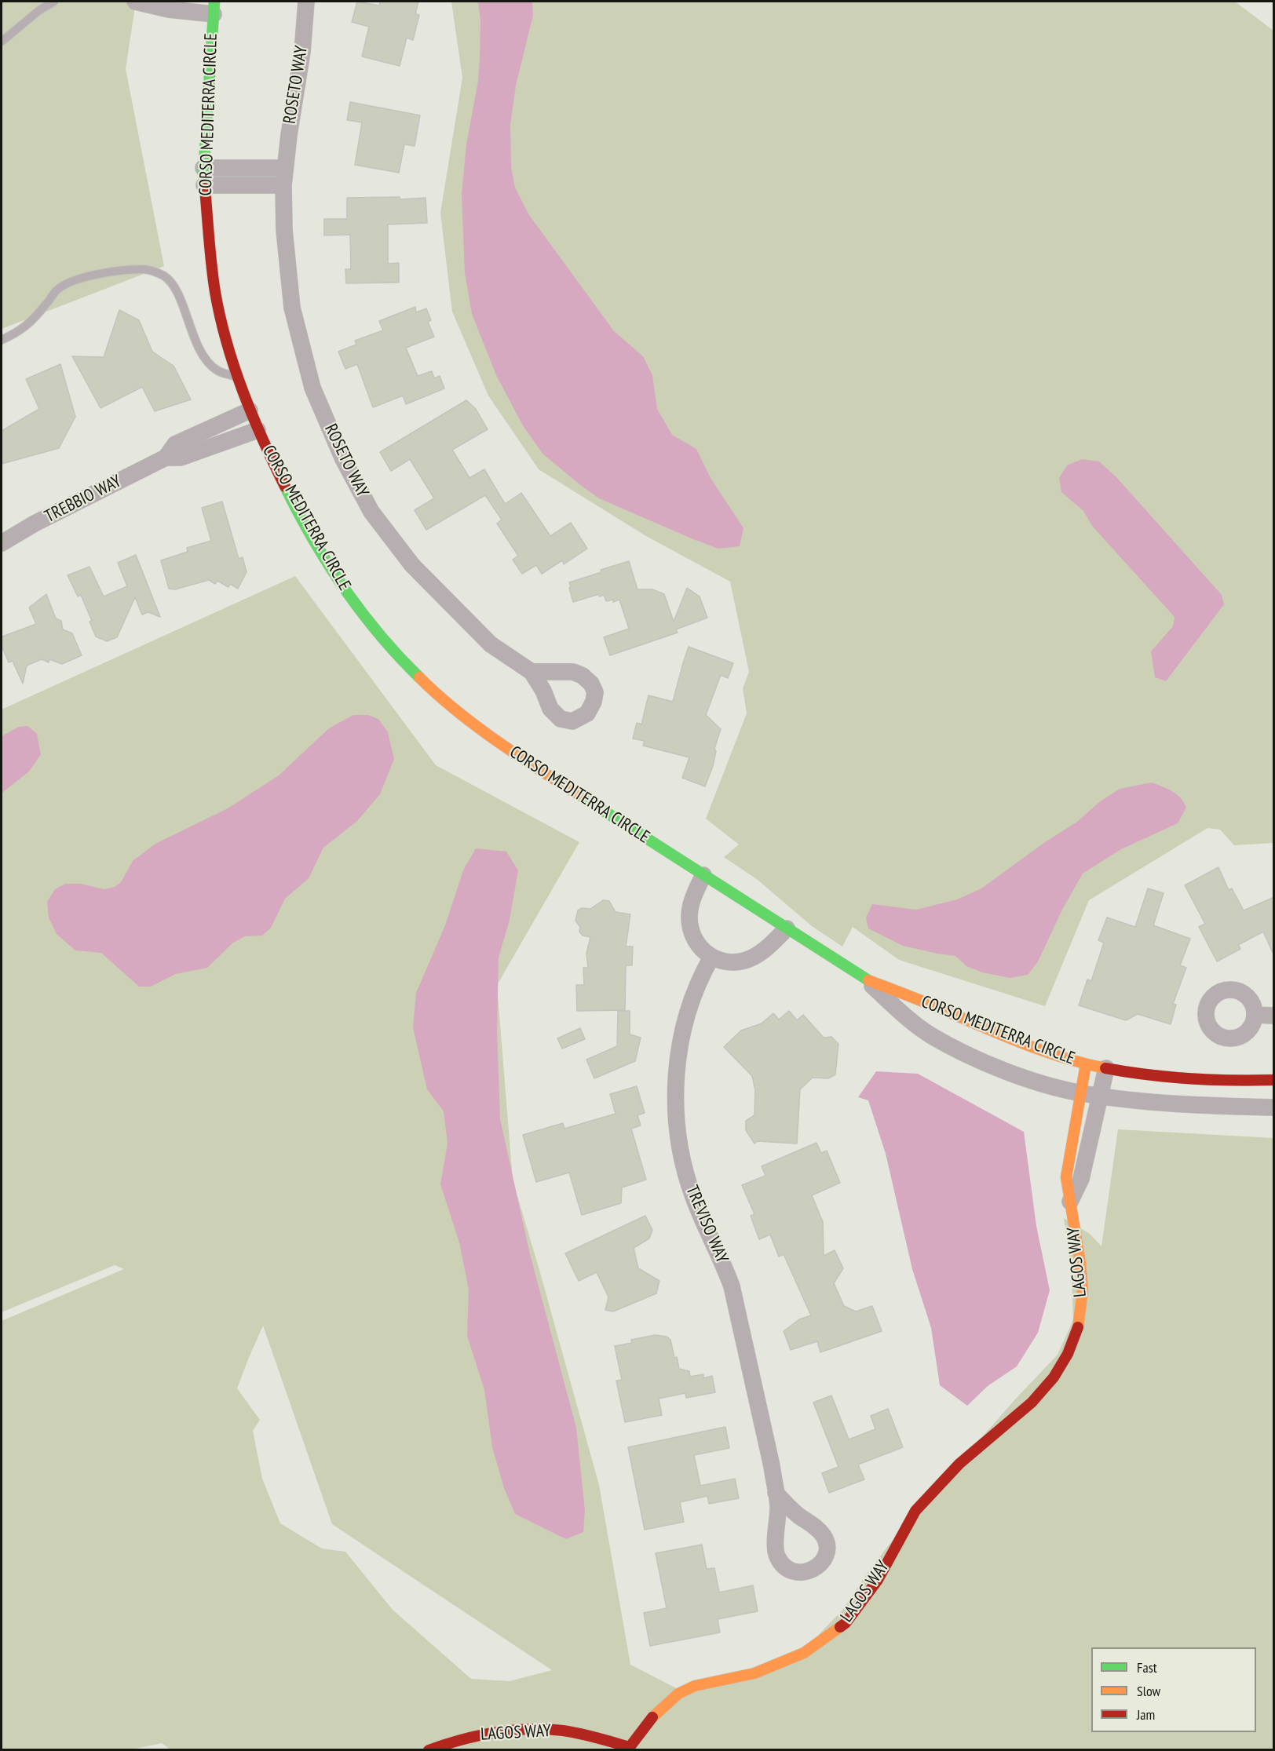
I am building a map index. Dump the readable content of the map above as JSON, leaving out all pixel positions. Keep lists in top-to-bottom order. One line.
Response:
{"streets":{"street":["ROSETO WAY","CORSO MEDITERRA CIRCLE","TREBBIO WAY","TREVISO WAY","LAGOS WAY"]},"crossings":[["CORSO MEDITERRA CIRCLE","TREBBIO WAY"],["CORSO MEDITERRA CIRCLE","LAGOS WAY"]],"legend":["Fast","Slow","Jam"]}
